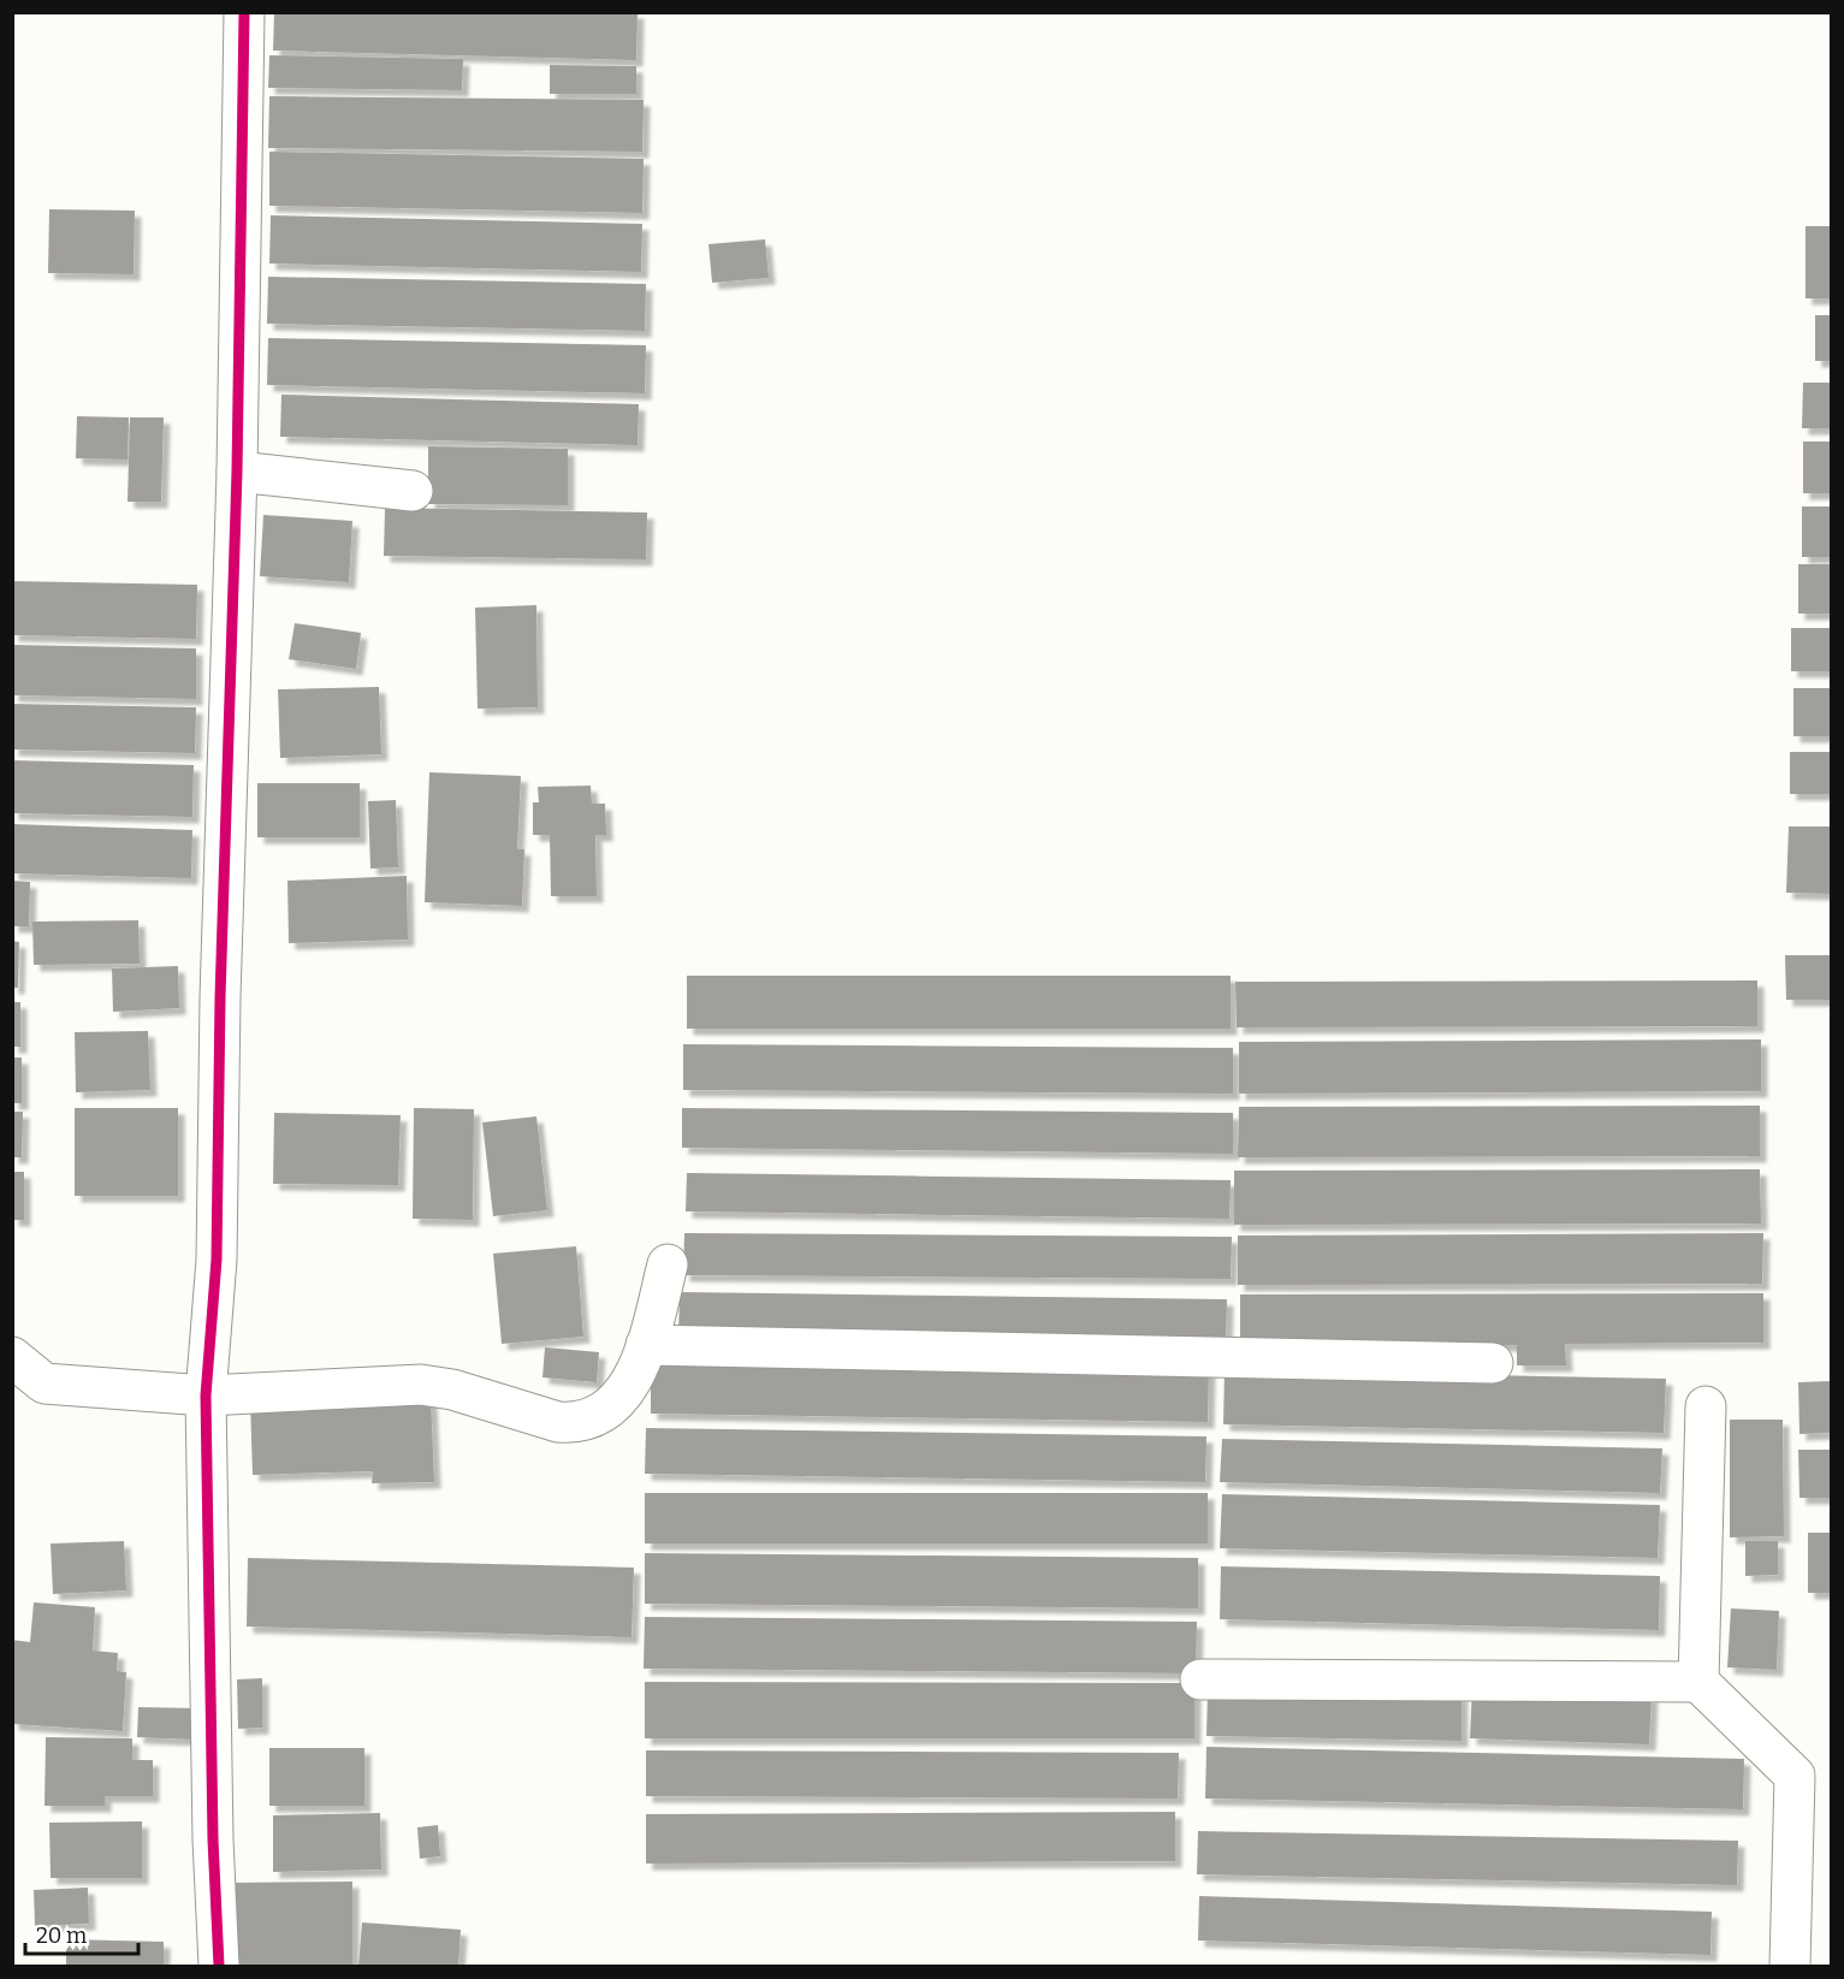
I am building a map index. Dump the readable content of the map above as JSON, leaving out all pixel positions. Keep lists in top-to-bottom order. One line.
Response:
{"scale_bar":"20 m"}
